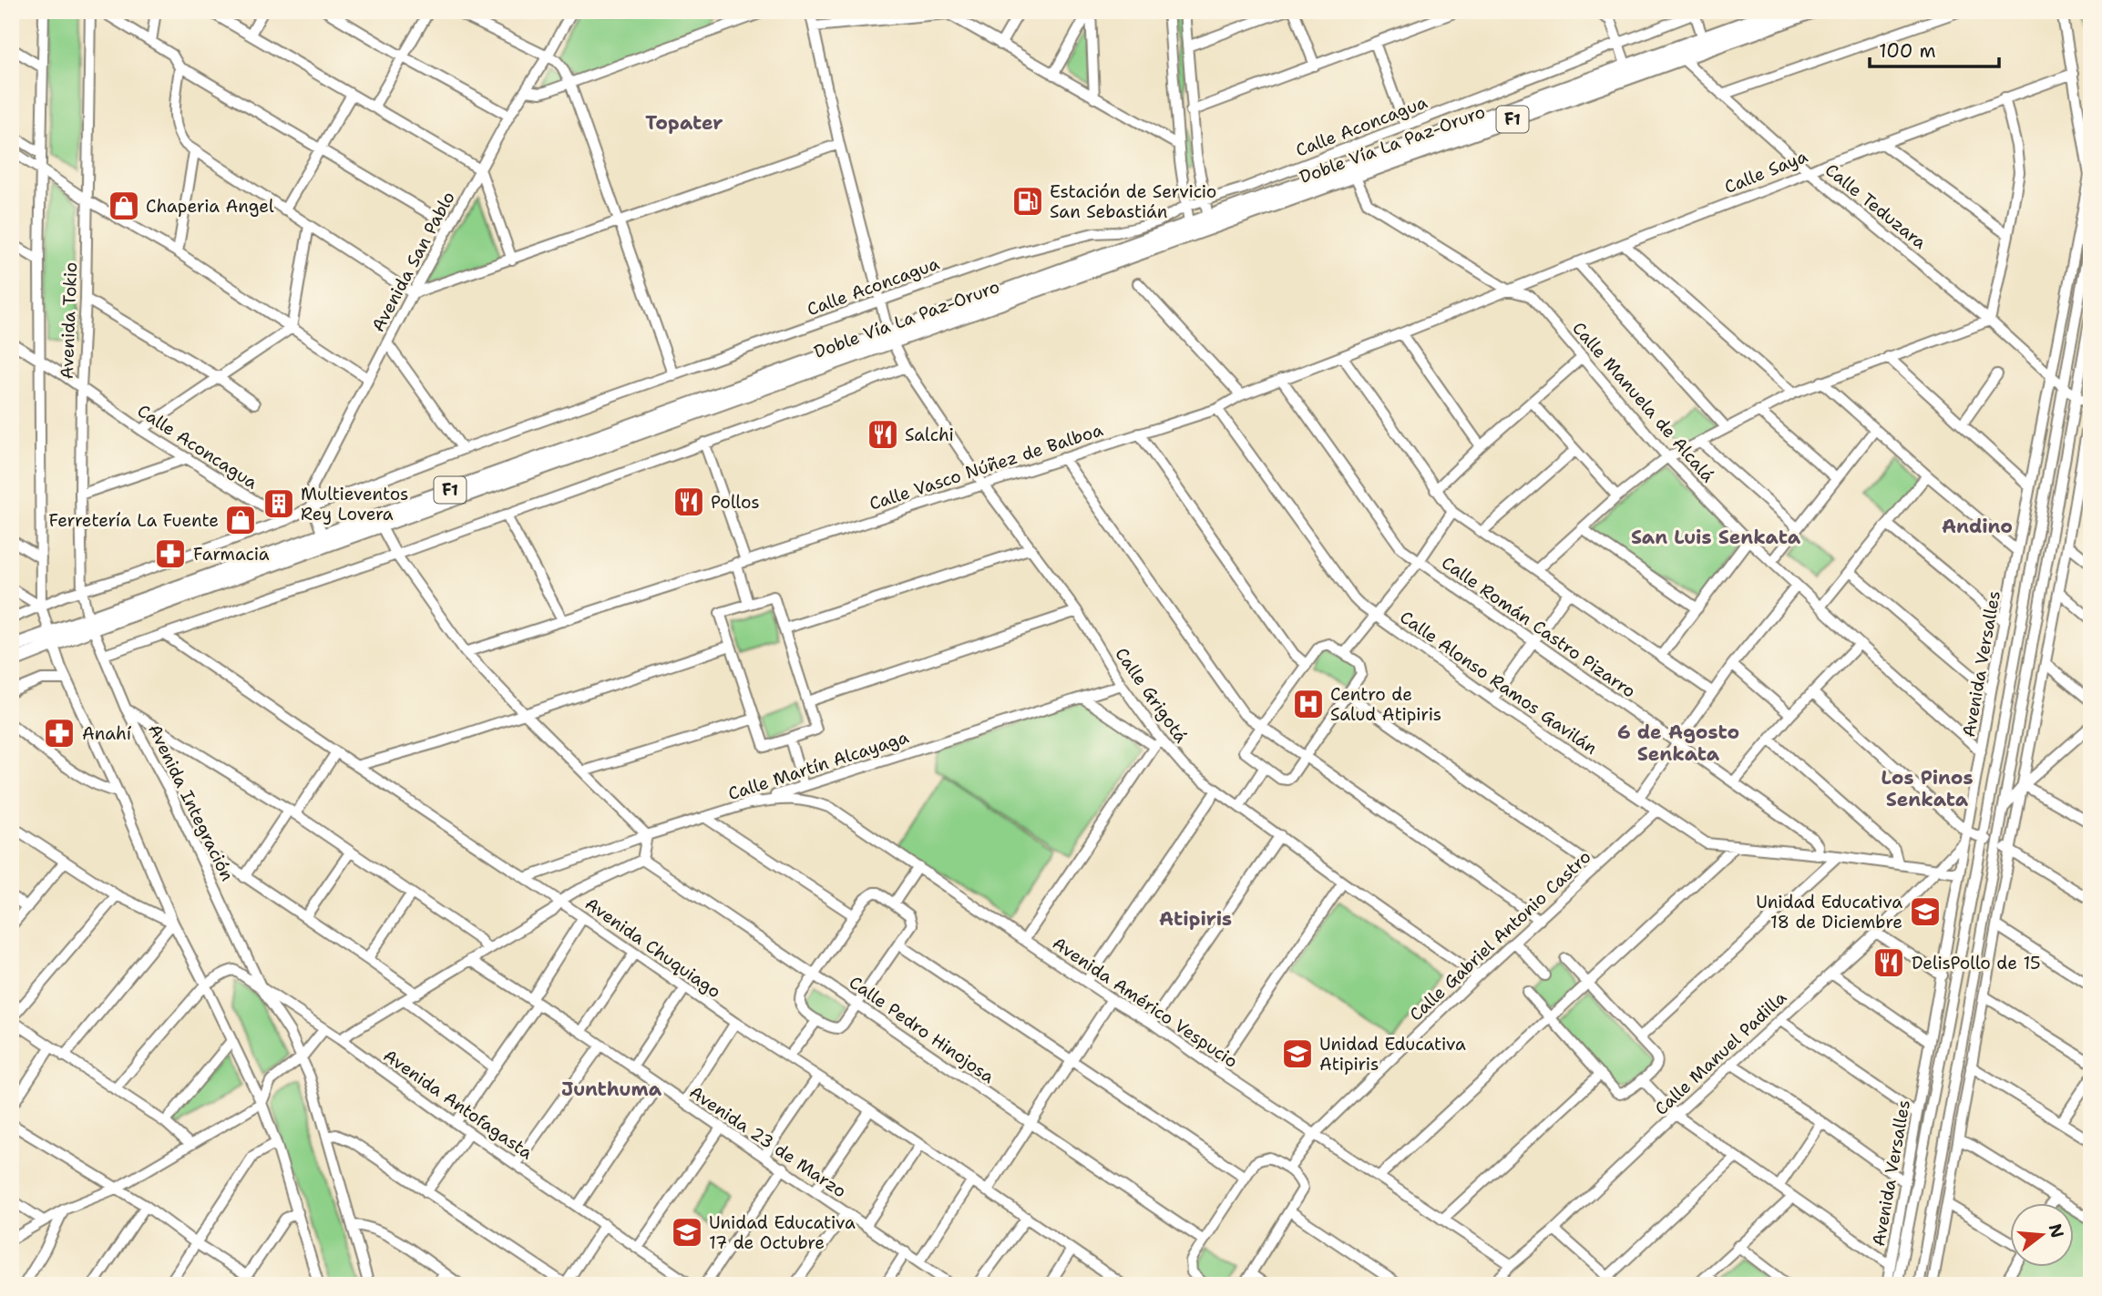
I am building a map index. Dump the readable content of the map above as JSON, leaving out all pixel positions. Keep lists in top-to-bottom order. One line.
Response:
{"streets":{"highway":["F1","Doble Vía La Paz-Oruro"],"street":["Calle Aconcagua","Calle Saya","Calle Teduzara","Avenida San Pablo","Avenida Tokio","Calle Manuela de Alcalá","Calle Vasco Núñez de Balboa","Calle Román Castro Pizarro","Avenida Versalles","Calle Alonso Ramos Gavilán","Calle Grigotá","Calle Martín Alcayaga","Avenida Integración","Calle Gabriel Antonio Castro","Avenida Chuquiago","Avenida Américo Vespucio","Calle Pedro Hinojosa","Calle Manuel Padilla","Avenida Antofagasta","Avenida 23 de Marzo"]},"crossings":[["Calle Aconcagua","Avenida San Pablo"],["Calle Aconcagua","Avenida Tokio"],["Calle Aconcagua","Calle Grigotá"],["Doble Vía La Paz-Oruro","Calle Teduzara"],["Doble Vía La Paz-Oruro","Avenida San Pablo"],["Doble Vía La Paz-Oruro","Avenida Tokio"],["Doble Vía La Paz-Oruro","Calle Manuela de Alcalá"],["Doble Vía La Paz-Oruro","Calle Grigotá"],["Doble Vía La Paz-Oruro","Avenida Integración"],["Calle Saya","Calle Teduzara"],["Calle Saya","Calle Manuela de Alcalá"],["Calle Saya","Calle Vasco Núñez de Balboa"],["Calle Teduzara","Avenida Versalles"],["Avenida Tokio","Avenida Integración"],["Calle Manuela de Alcalá","Calle Vasco Núñez de Balboa"],["Calle Manuela de Alcalá","Avenida Versalles"],["Calle Vasco Núñez de Balboa","Calle Román Castro Pizarro"],["Calle Vasco Núñez de Balboa","Calle Alonso Ramos Gavilán"],["Calle Vasco Núñez de Balboa","Calle Grigotá"],["Calle Román Castro Pizarro","Calle Alonso Ramos Gavilán"],["Avenida Versalles","Calle Alonso Ramos Gavilán"],["Avenida Versalles","Calle Manuel Padilla"],["Calle Alonso Ramos Gavilán","Calle Gabriel Antonio Castro"],["Calle Alonso Ramos Gavilán","Calle Manuel Padilla"],["Calle Grigotá","Calle Martín Alcayaga"],["Calle Grigotá","Calle Gabriel Antonio Castro"],["Calle Martín Alcayaga","Avenida Chuquiago"],["Calle Martín Alcayaga","Avenida Américo Vespucio"],["Avenida Integración","Avenida Antofagasta"],["Calle Gabriel Antonio Castro","Avenida Américo Vespucio"],["Avenida Américo Vespucio","Calle Manuel Padilla"]],"districts":["Topater","Andino","San Luis Senkata","6 de Agosto Senkata","Los Pinos Senkata","Atipiris","Junthuma"],"places":{"fuel station":["Estación de Servicio San Sebastián"],"shop":["Chaperia Angel","Ferretería La Fuente"],"restaurant":["Salchi","Pollos","DelisPollo de 15"],"building":["Multieventos Rey Lovera"],"pharmacy":["Farmacia","Anahí"],"hospital":["Centro de Salud Atipiris"],"school or university":["Unidad Educativa 18 de Diciembre","Unidad Educativa Atipiris","Unidad Educativa 17 de Octubre"]},"scale_bar":"100 m","north":"right"}
